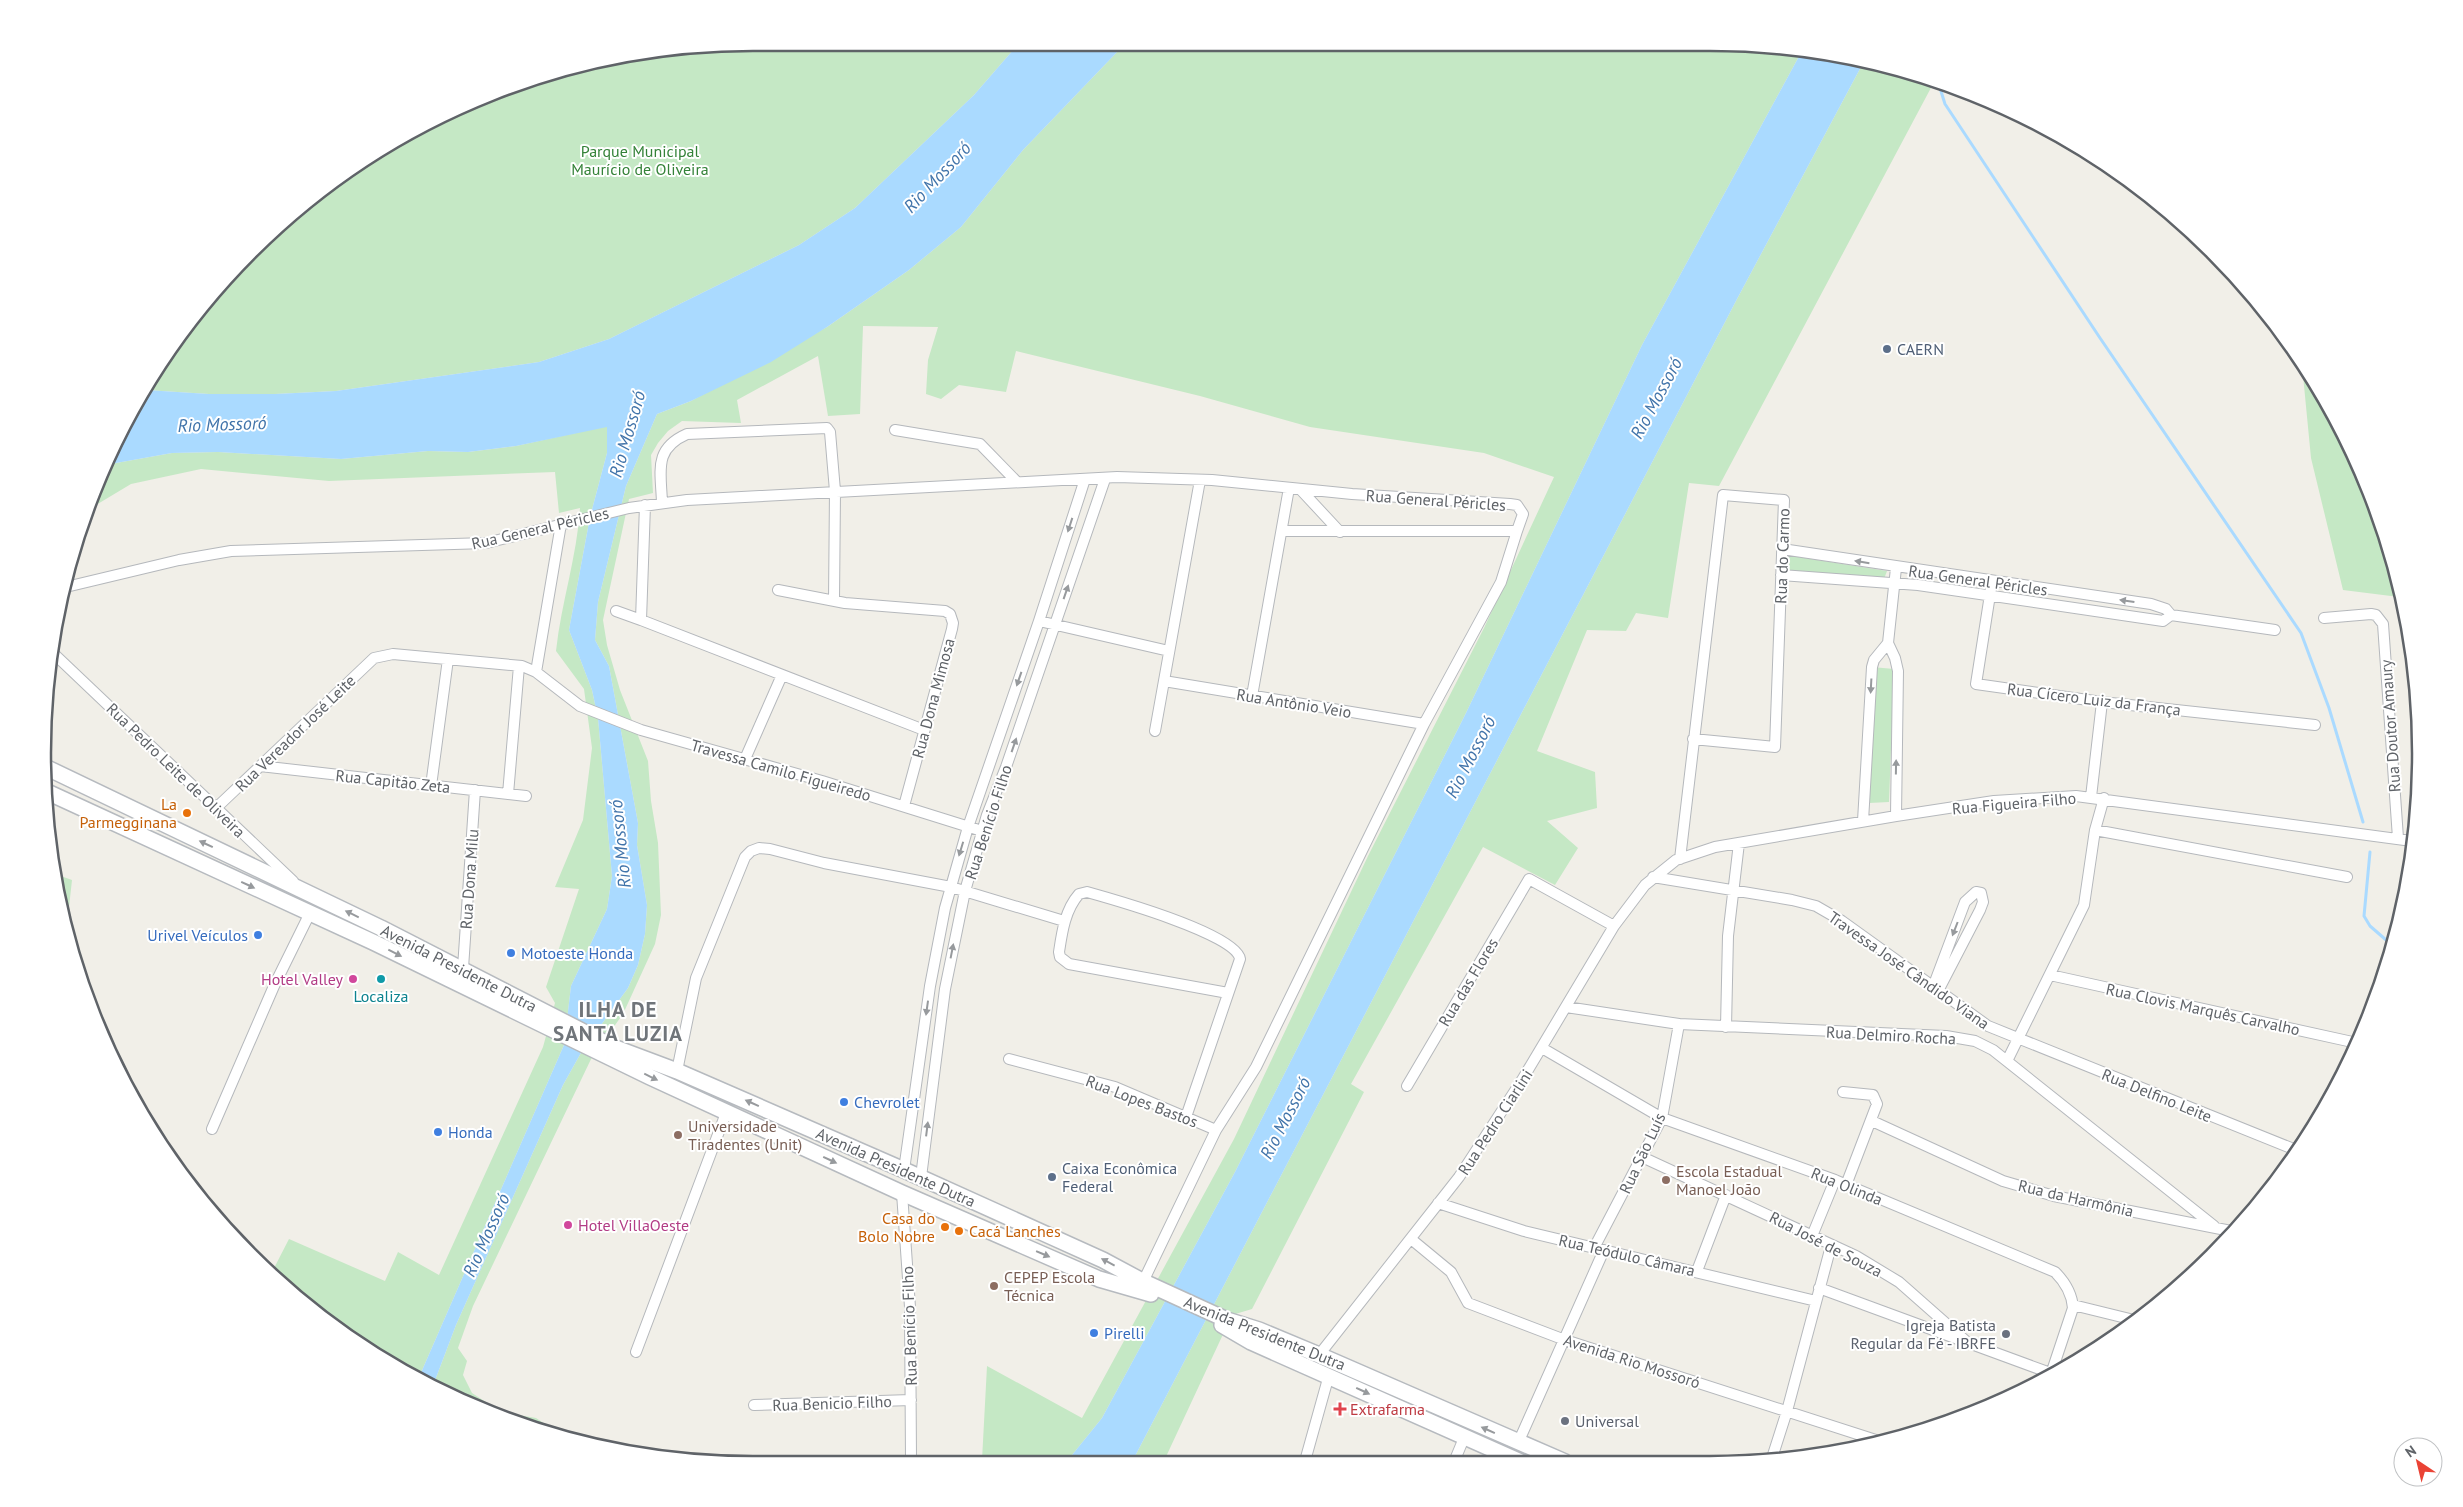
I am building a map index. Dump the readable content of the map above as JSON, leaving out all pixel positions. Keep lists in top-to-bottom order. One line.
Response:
{"streets":{"main road":["Avenida Presidente Dutra"],"street":["Rua General Péricles","Rua do Carmo","Rua Dona Mimosa","Rua Cícero Luiz da França","Rua Antônio Veio","Rua Doutor Amaury","Rua Vereador José Leite","Rua Pedro Leite de Oliveira","Travessa Camilo Figueiredo","Rua Capitão Zeta","Rua Figueira Filho","Rua Benício Filho","Rua Dona Milu","Travessa José Cândido Viana","Rua das Flores","Rua Clovis Marquês Carvalho","Rua Delmiro Rocha","Rua Delfino Leite","Rua Lopes Bastos","Rua Pedro Ciarlini","Rua São Luís","Rua Olinda","Rua da Harmônia","Rua José de Souza","Rua Teódulo Câmara","Avenida Rio Mossoró","Rua Benicio Filho"]},"crossings":[["Rua General Péricles","Rua do Carmo"],["Rua General Péricles","Rua Cícero Luiz da França"],["Rua General Péricles","Rua Benício Filho"],["Rua do Carmo","Rua Figueira Filho"],["Rua Dona Mimosa","Travessa Camilo Figueiredo"],["Rua Doutor Amaury","Rua Figueira Filho"],["Rua Vereador José Leite","Rua Pedro Leite de Oliveira"],["Rua Vereador José Leite","Travessa Camilo Figueiredo"],["Rua Vereador José Leite","Rua Capitão Zeta"],["Rua Pedro Leite de Oliveira","Avenida Presidente Dutra"],["Travessa Camilo Figueiredo","Rua Benício Filho"],["Rua Capitão Zeta","Rua Dona Milu"],["Rua Figueira Filho","Travessa José Cândido Viana"],["Rua Figueira Filho","Rua Pedro Ciarlini"],["Rua Benício Filho","Avenida Presidente Dutra"],["Rua Benício Filho","Rua Benicio Filho"],["Rua Dona Milu","Avenida Presidente Dutra"],["Avenida Presidente Dutra","Rua Pedro Ciarlini"],["Avenida Presidente Dutra","Rua São Luís"],["Travessa José Cândido Viana","Rua Delfino Leite"],["Travessa José Cândido Viana","Rua Pedro Ciarlini"],["Rua das Flores","Rua Pedro Ciarlini"],["Rua Delmiro Rocha","Rua Pedro Ciarlini"],["Rua Delmiro Rocha","Rua São Luís"],["Rua Delmiro Rocha","Rua da Harmônia"],["Rua Pedro Ciarlini","Rua Olinda"],["Rua Pedro Ciarlini","Rua Teódulo Câmara"],["Rua Pedro Ciarlini","Avenida Rio Mossoró"],["Rua São Luís","Rua Olinda"],["Rua São Luís","Rua José de Souza"],["Rua São Luís","Rua Teódulo Câmara"],["Rua São Luís","Avenida Rio Mossoró"]],"districts":["ILHA DE SANTA LUZIA"],"water":["Rio Mossoró"],"parks":["Parque Municipal Maurício de Oliveira"],"places":{"other":["CAERN","La Parmegginana","Urivel Veículos","Motoeste Honda","Hotel Valley","Localiza","Chevrolet","Honda","Universidade Tiradentes (Unit)","Caixa Econômica Federal","Escola Estadual Manoel João","Hotel VillaOeste","Casa do Bolo Nobre","Cacá Lanches","CEPEP Escola Técnica","Pirelli","Igreja Batista Regular da Fé - IBRFE","Universal"],"health":["Extrafarma"]},"north":"top left"}
